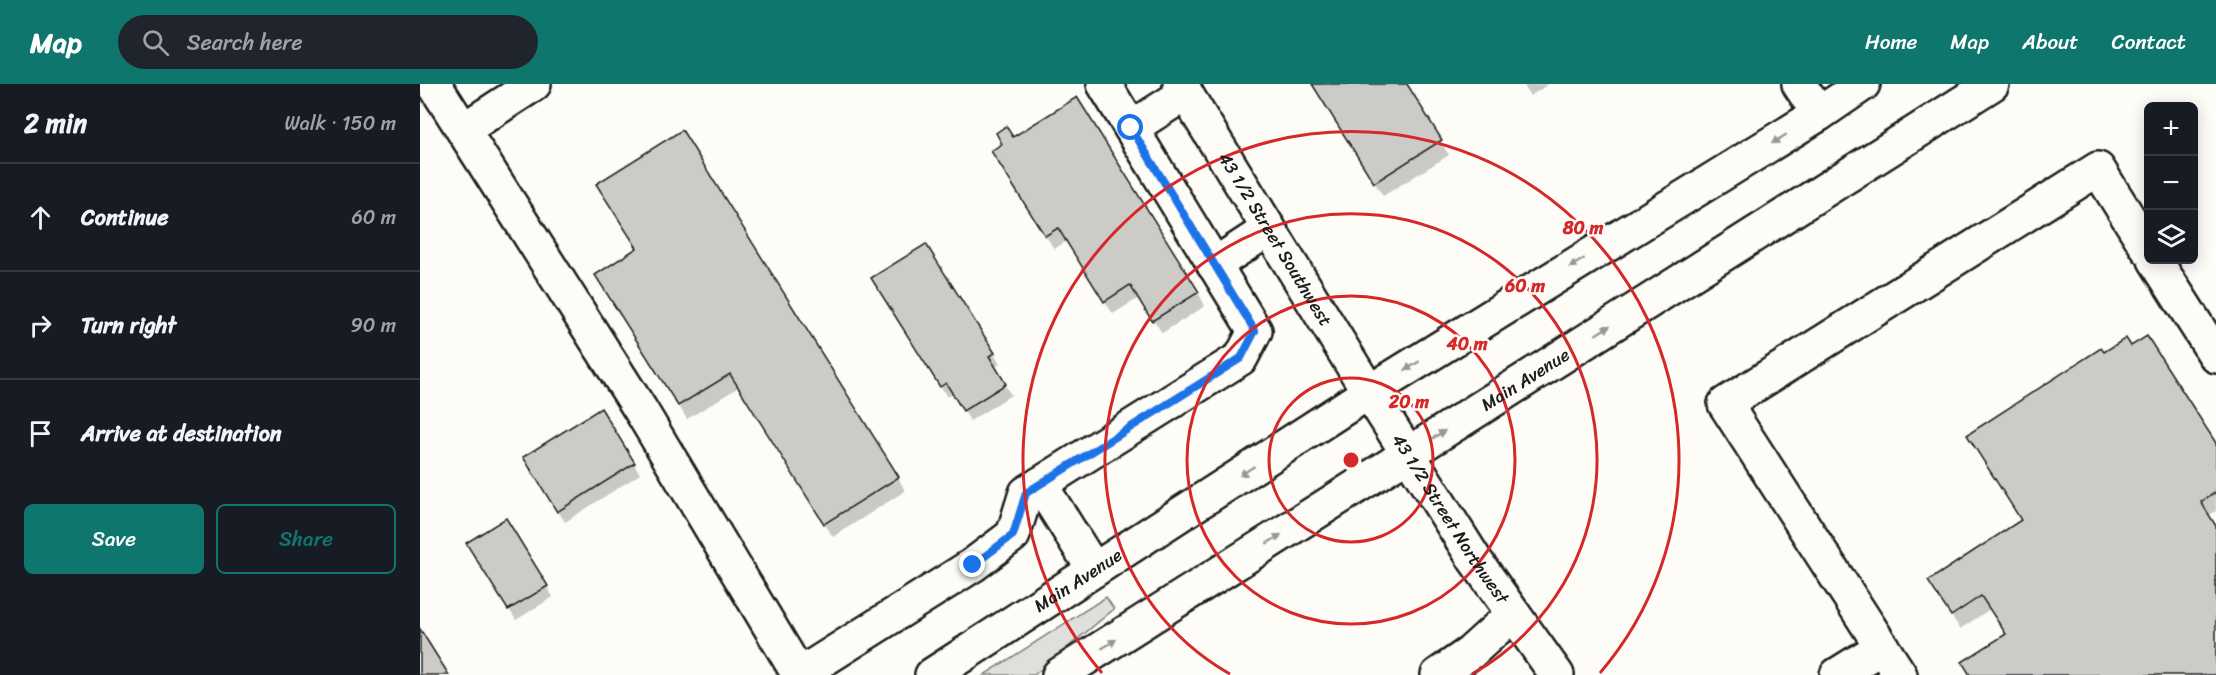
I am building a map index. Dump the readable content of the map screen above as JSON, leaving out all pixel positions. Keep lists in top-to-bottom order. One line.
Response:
{"streets":{"main road":["43 1/2 Street Southwest","Main Avenue","43 1/2 Street Northwest"]},"crossings":[["43 1/2 Street Southwest","Main Avenue"],["43 1/2 Street Southwest","43 1/2 Street Northwest"],["Main Avenue","43 1/2 Street Northwest"]],"page":{"header":"Map","search":"Search here","nav":["Home","Map","About","Contact"],"heading":["2 min","Walk · 150 m"],"map_buttons":["+","−"],"list":[["Continue","60 m"],["Turn right","90 m"],"Arrive at destination"],"buttons":["Save","Share"]},"rings":["80 m","60 m","40 m","20 m"]}
